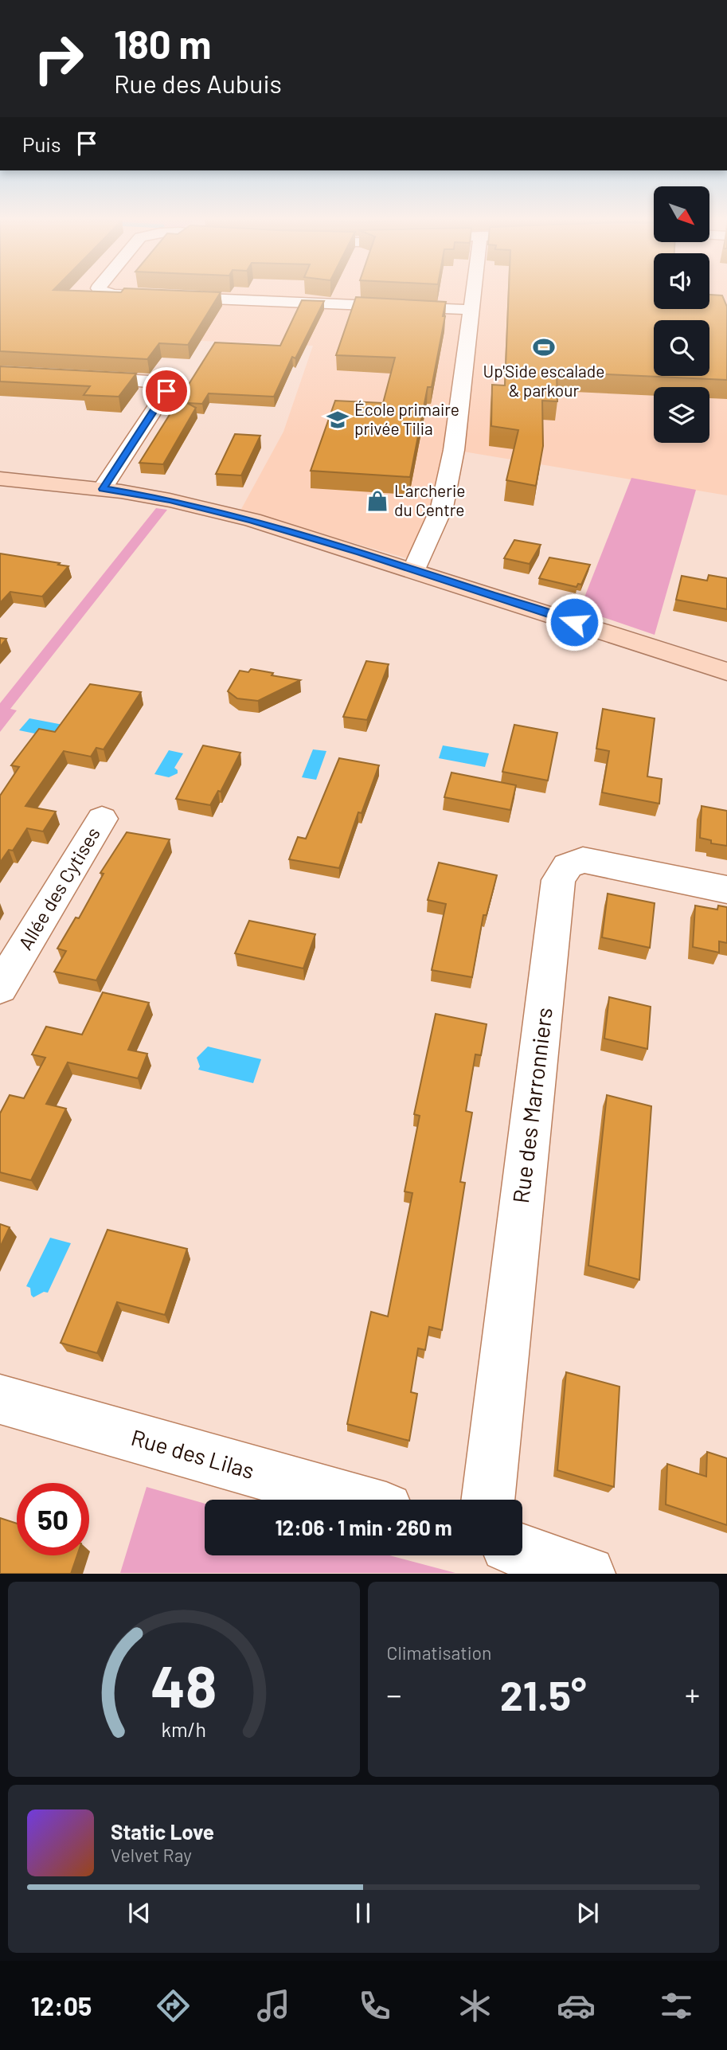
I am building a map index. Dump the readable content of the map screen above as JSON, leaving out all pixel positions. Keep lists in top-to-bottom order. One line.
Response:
{"streets":{"street":["Allée des Cytises","Rue des Marronniers","Rue des Lilas"]},"places":{"sports":["Up'Side escalade & parkour"],"school or university":["École primaire privée Tilia"],"shop":["L'archerie du Centre"]},"north":"bottom right","page":{"turn":["180 m","Rue des Aubuis"],"then":"Puis","limit":"50","trip":"12:06 · 1 min · 260 m","tile":"Climatisation","heat":["−","21.5°","+"],"song":["Static Love","Velvet Ray"],"tabs":"12:05","gauge":["48","km/h"]}}
